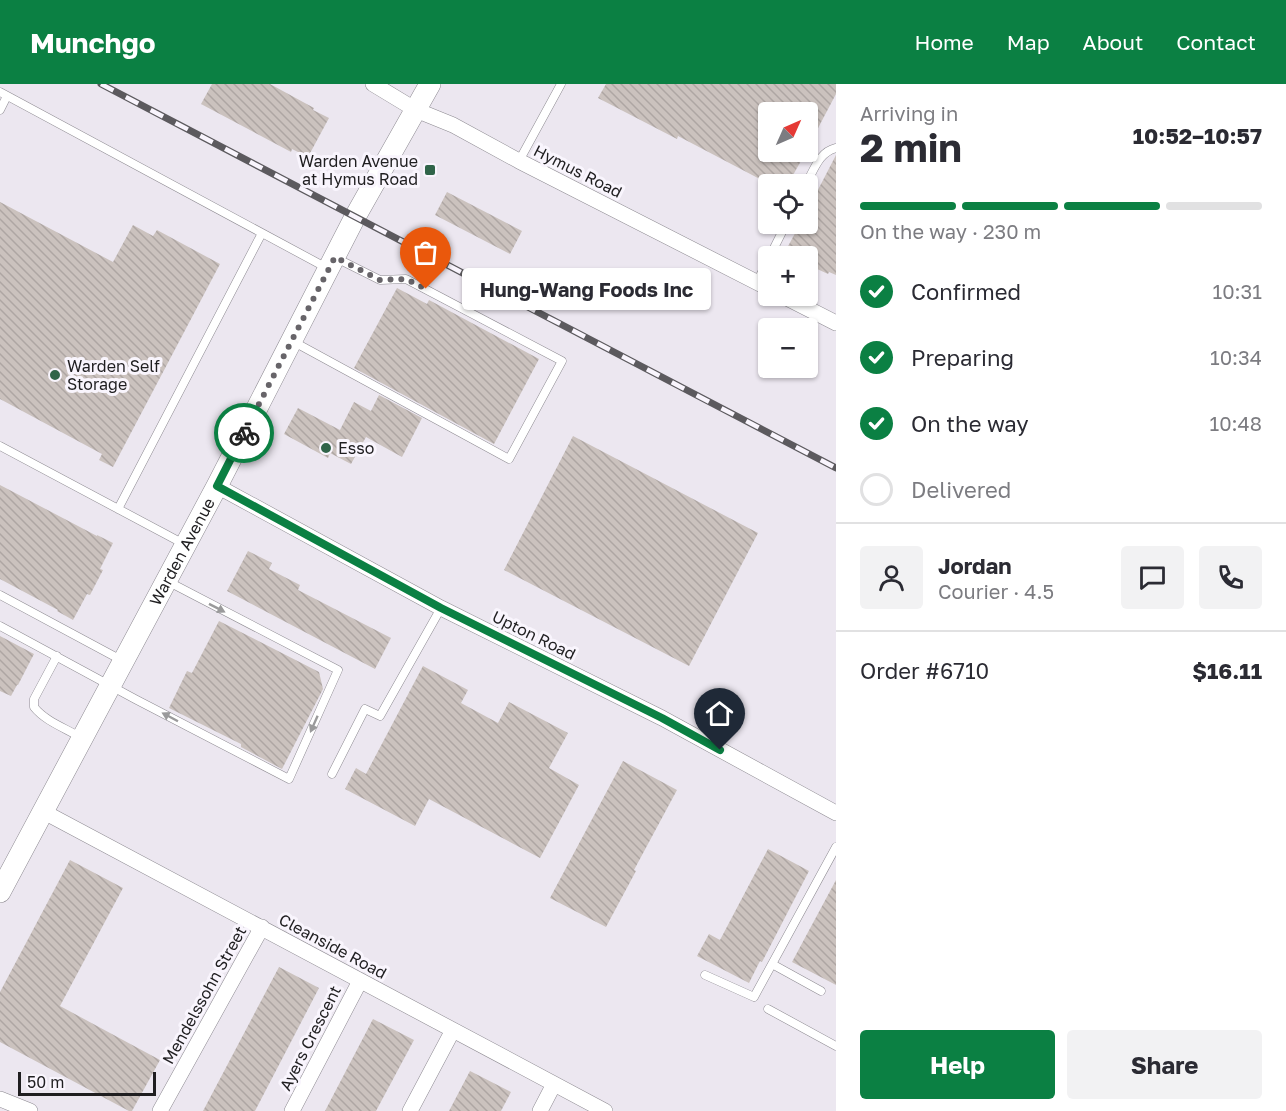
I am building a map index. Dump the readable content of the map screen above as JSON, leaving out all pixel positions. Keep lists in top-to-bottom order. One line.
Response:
{"streets":{"main road":["Warden Avenue"],"street":["Hymus Road","Upton Road","Cleanside Road","Mendelssohn Street","Ayers Crescent"]},"crossings":[["Hymus Road","Warden Avenue"],["Warden Avenue","Upton Road"],["Warden Avenue","Cleanside Road"],["Cleanside Road","Mendelssohn Street"],["Cleanside Road","Ayers Crescent"]],"places":{"transit":["Warden Avenue at Hymus Road"],"other":["Hung-Wang Foods Inc","Warden Self Storage","Esso"]},"scale_bar":"50 m","north":"top right","page":{"header":"Munchgo","nav":["Home","Map","About","Contact"],"heading":["2 min","Arriving in","10:52–10:57"],"panel":["Jordan","Courier · 4.5","Order #6710","$16.11"],"map_buttons":["+","−"],"bar":"On the way · 230 m","list":[["Confirmed","10:31"],["Preparing","10:34"],["On the way","10:48"],"Delivered"],"bubble":"Hung-Wang Foods Inc","buttons":["Help","Share"],"scale":"50 m"}}
